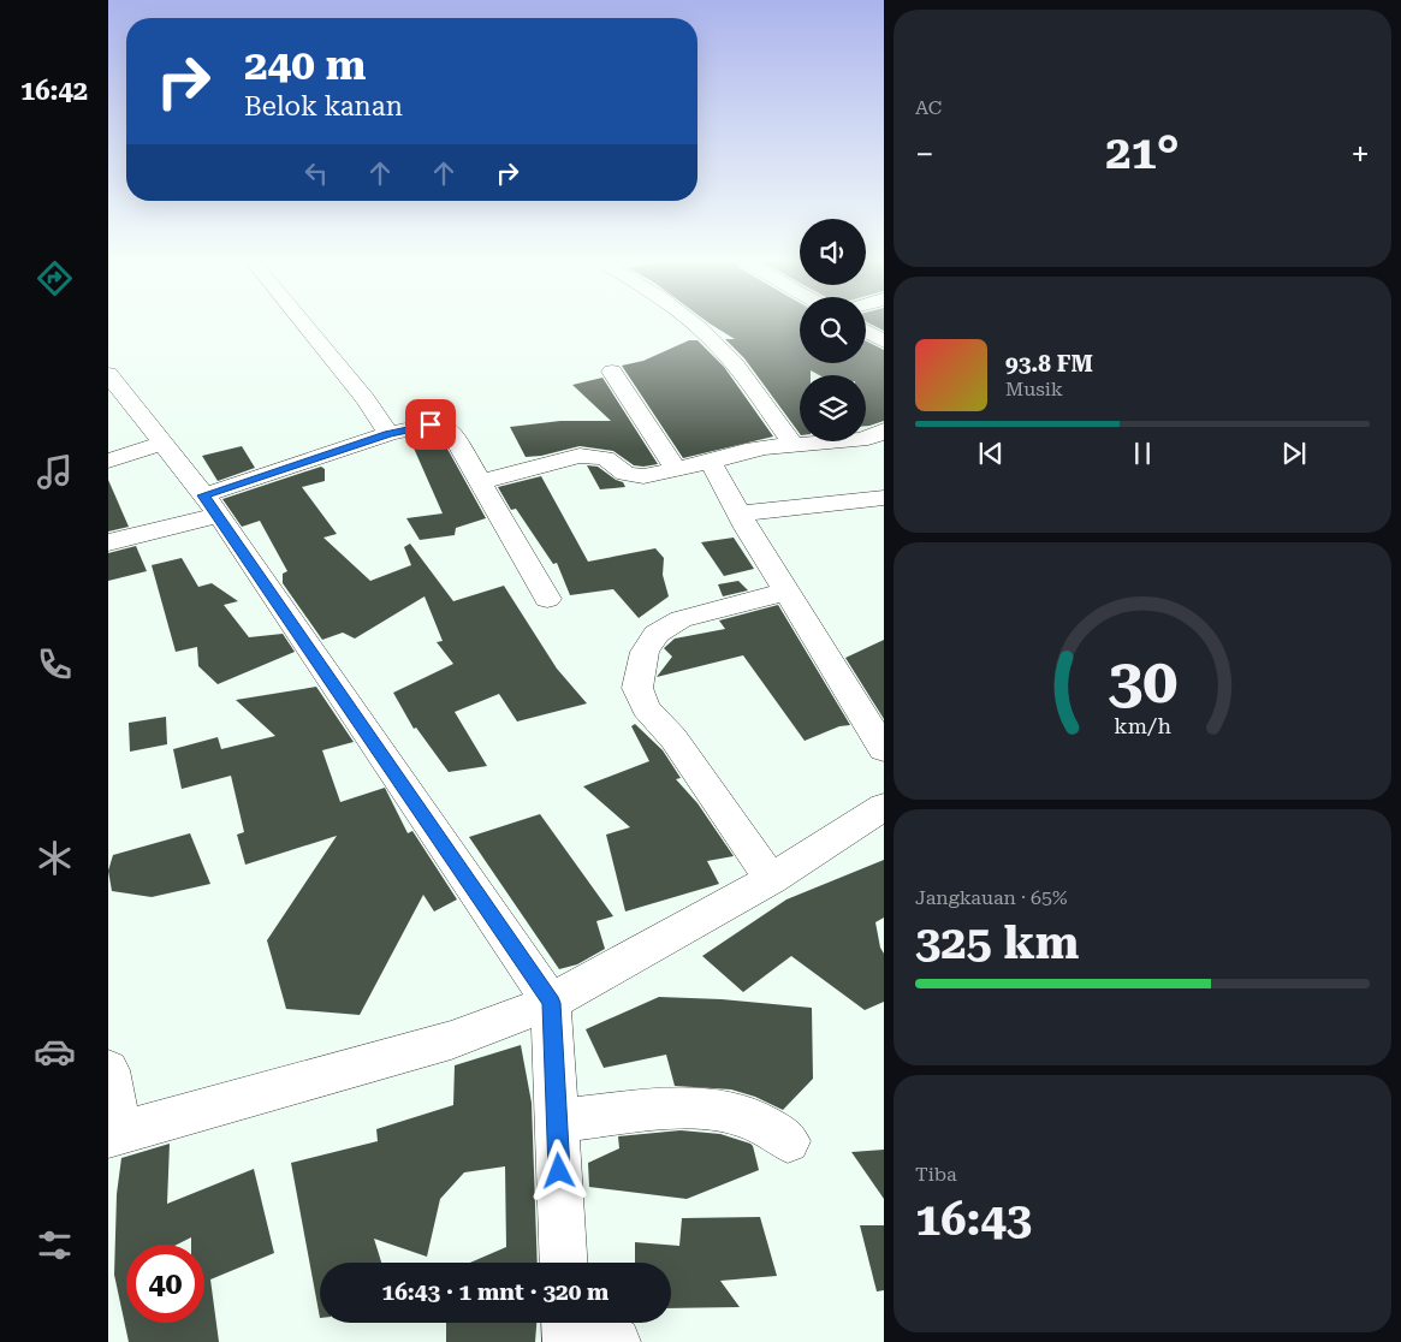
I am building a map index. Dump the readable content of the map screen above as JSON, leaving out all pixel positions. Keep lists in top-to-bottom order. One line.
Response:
{"page":{"tabs":"16:42","tile":["AC",["Jangkauan · 65%","325 km"],["Tiba","16:43"]],"turn":["240 m","Belok kanan"],"heat":["−","21°","+"],"song":["93.8 FM","Musik"],"limit":"40","trip":"16:43 · 1 mnt · 320 m","gauge":["30","km/h"]}}
